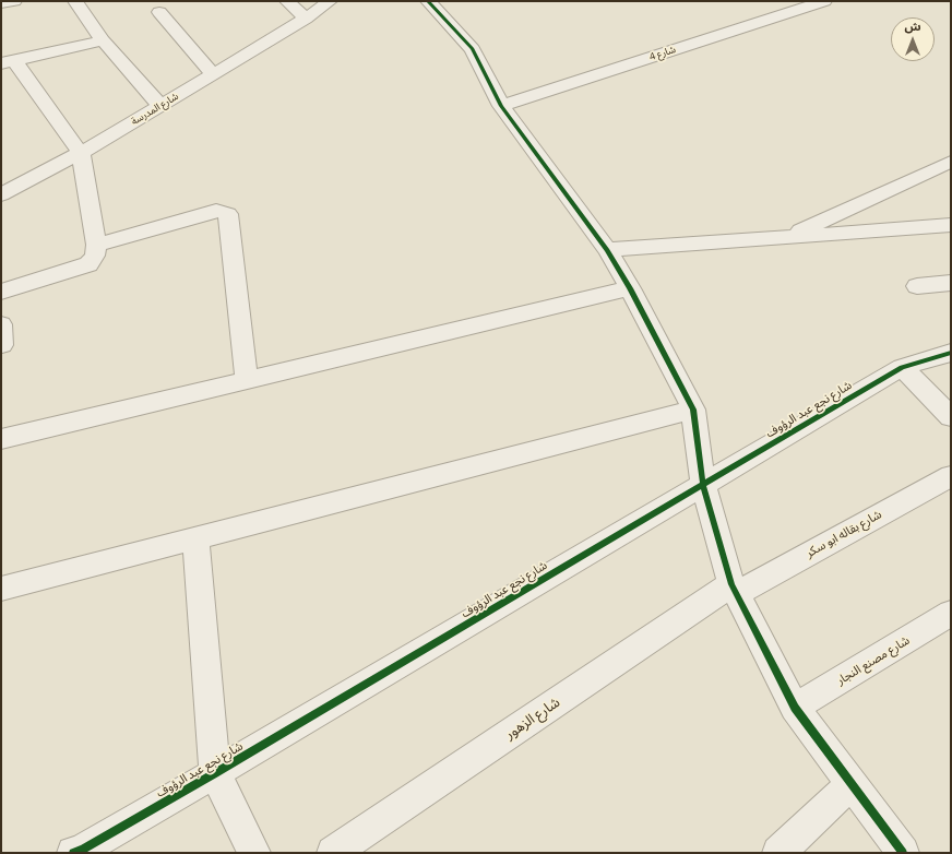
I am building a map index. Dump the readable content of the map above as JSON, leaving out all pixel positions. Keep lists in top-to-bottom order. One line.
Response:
{"streets":{"street":["شارع 4","شارع المدرسة","شارع نجع عبد الرؤوف","شارع بقاله ابو سكر","شارع مصنع النجار","شارع الزهور"]},"crossings":[["شارع بقاله ابو سكر","شارع الزهور"]],"north":"top"}
